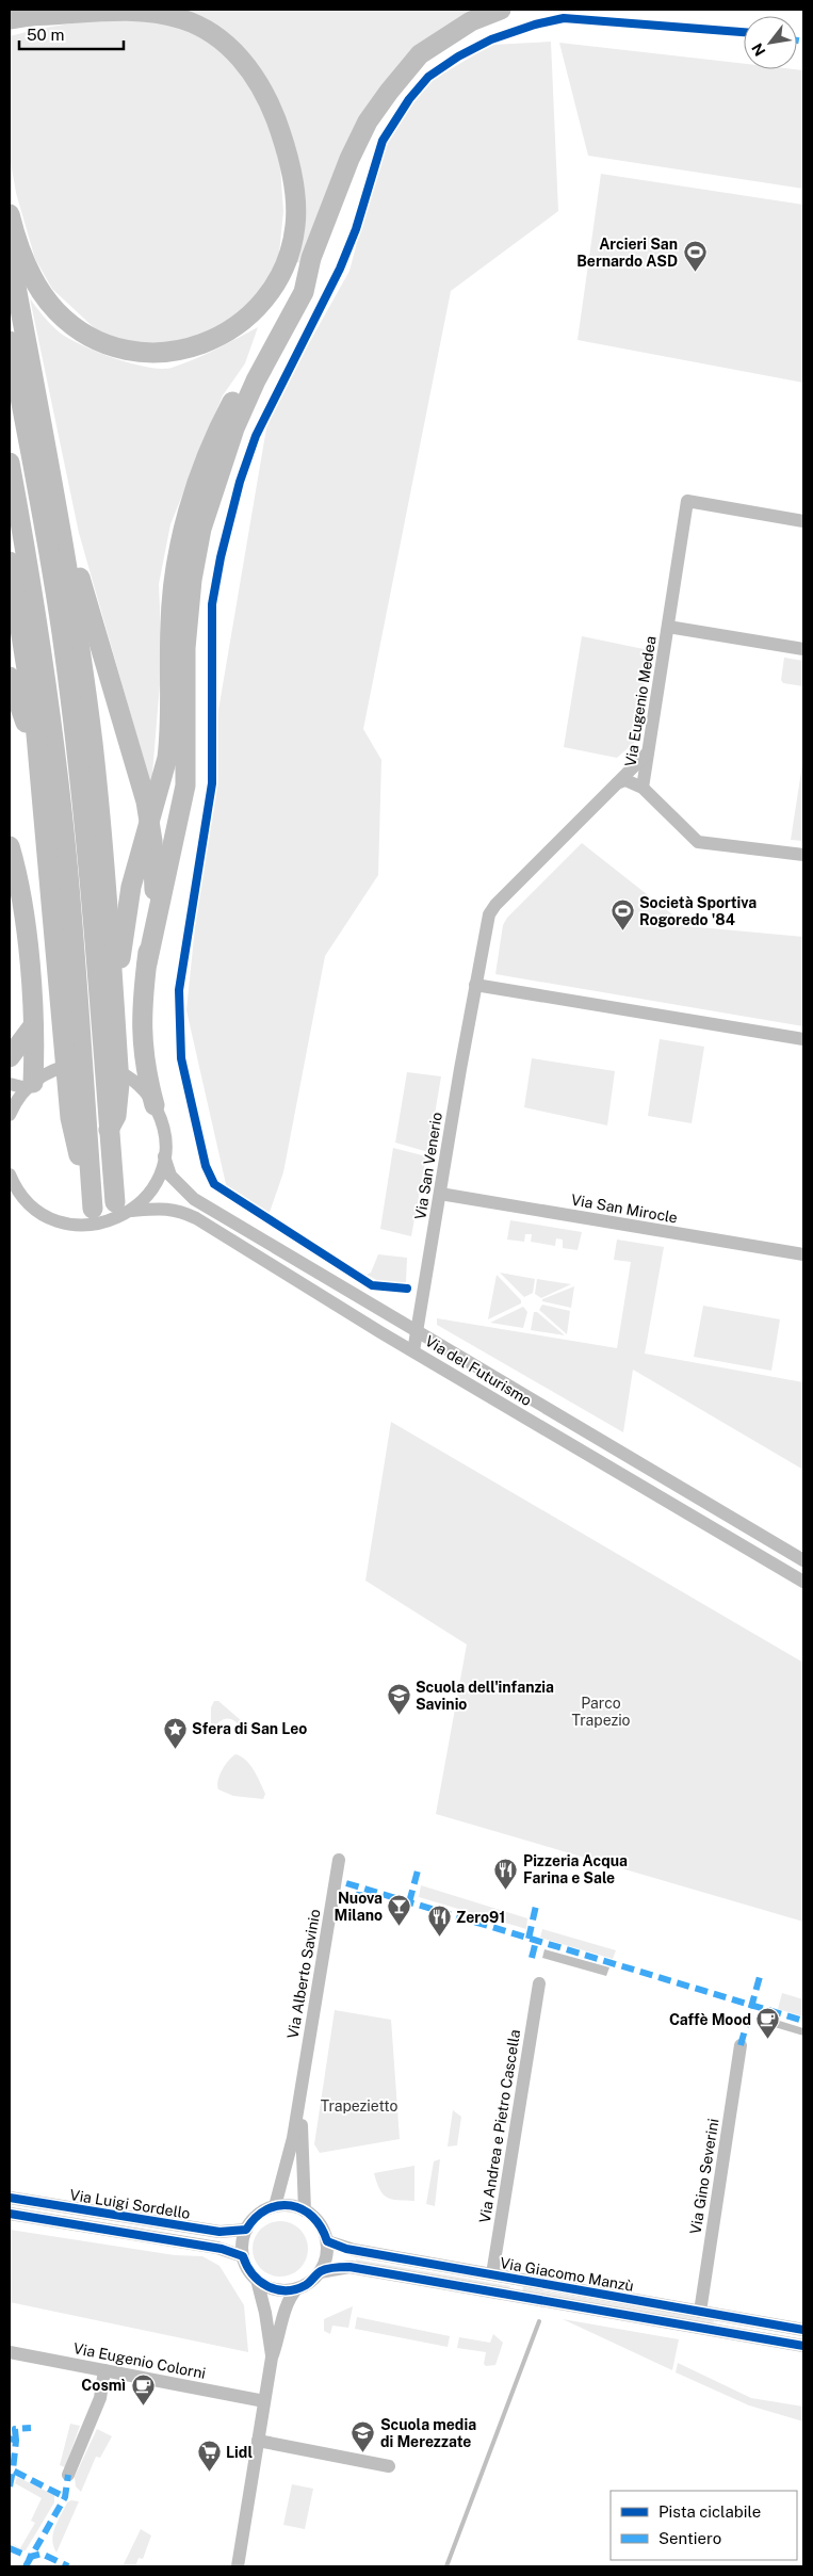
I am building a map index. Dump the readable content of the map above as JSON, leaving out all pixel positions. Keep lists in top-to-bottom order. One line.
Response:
{"streets":{"street":["Via Eugenio Medea","Via San Venerio","Via San Mirocle","Via del Futurismo","Via Alberto Savinio","Via Andrea e Pietro Cascella","Via Gino Severini","Via Luigi Sordello","Via Giacomo Manzù","Via Eugenio Colorni"]},"crossings":[["Via Eugenio Medea","Via San Venerio"],["Via San Venerio","Via San Mirocle"],["Via San Venerio","Via del Futurismo"],["Via Alberto Savinio","Via Luigi Sordello"],["Via Alberto Savinio","Via Giacomo Manzù"],["Via Andrea e Pietro Cascella","Via Giacomo Manzù"],["Via Gino Severini","Via Giacomo Manzù"],["Via Luigi Sordello","Via Giacomo Manzù"]],"parks":["Parco Trapezio","Trapezietto"],"places":{"sports":["Arcieri San Bernardo ASD","Società Sportiva Rogoredo '84"],"school or university":["Scuola dell'infanzia Savinio","Scuola media di Merezzate"],"place":["Sfera di San Leo"],"restaurant":["Pizzeria Acqua Farina e Sale","Zero91"],"bar":["Nuova Milano"],"cafe":["Caffè Mood","Cosmì"],"supermarket":["Lidl"]},"legend":["Pista ciclabile","Sentiero"],"scale_bar":"50 m","north":"bottom left"}
